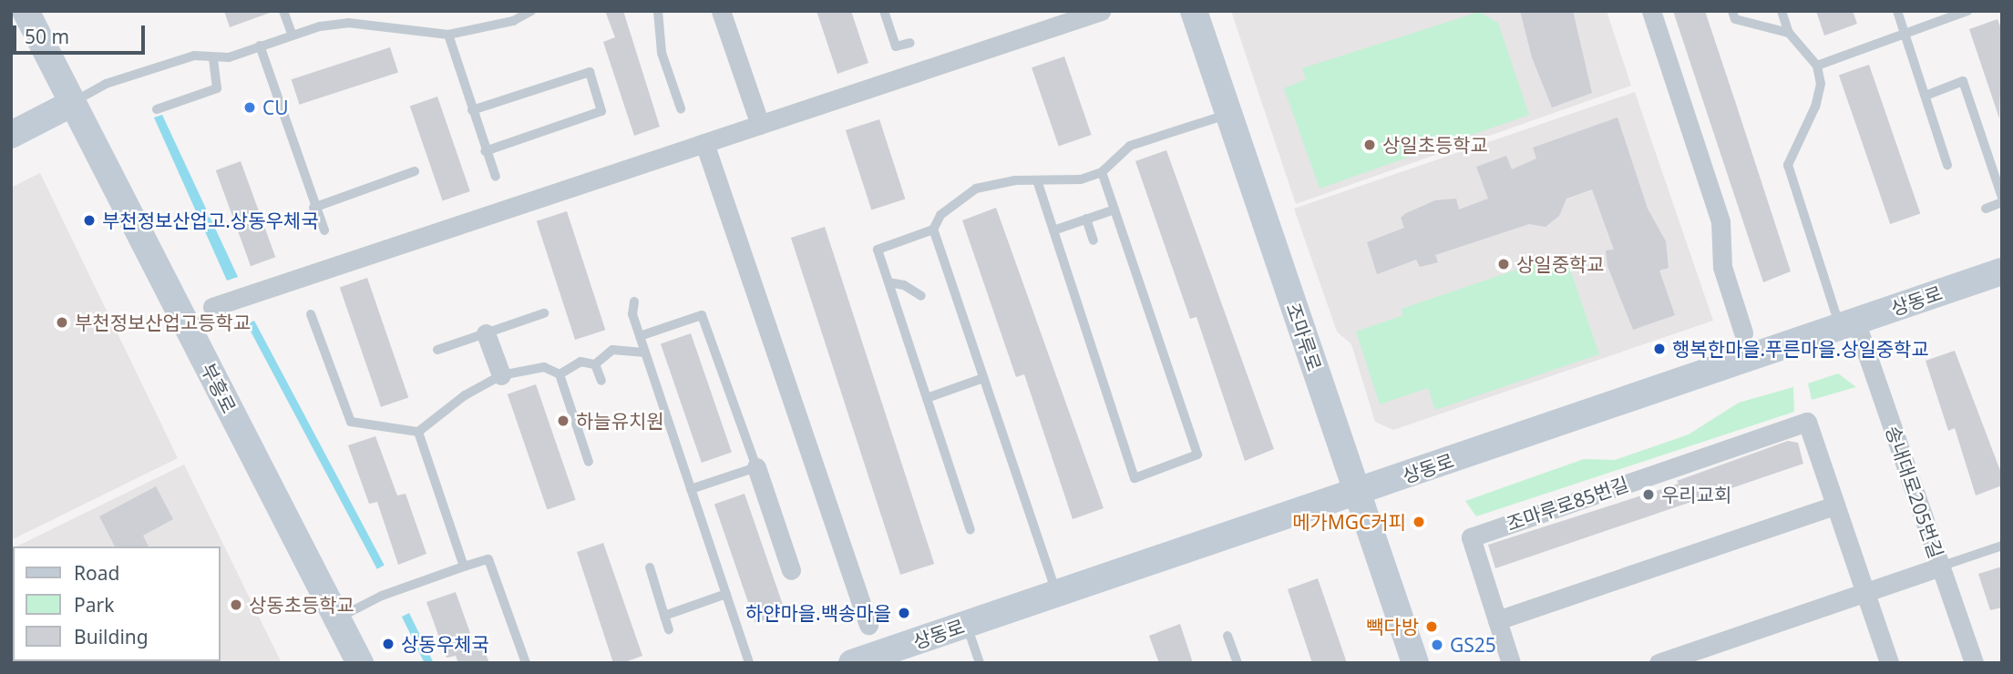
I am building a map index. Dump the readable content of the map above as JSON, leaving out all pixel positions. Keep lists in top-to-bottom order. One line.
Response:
{"streets":{"street":["상동로","조마루로","부흥로","송내대로205번길","조마루로85번길"]},"crossings":[["상동로","조마루로"],["상동로","송내대로205번길"]],"places":["CU","상일초등학교","부천정보산업고.상동우체국","상일중학교","부천정보산업고등학교","행복한마을.푸른마을.상일중학교","하늘유치원","우리교회","메가MGC커피","상동초등학교","하얀마을.백송마을","빽다방","상동우체국","GS25"],"legend":["Road","Park","Building"],"scale_bar":"50 m"}
